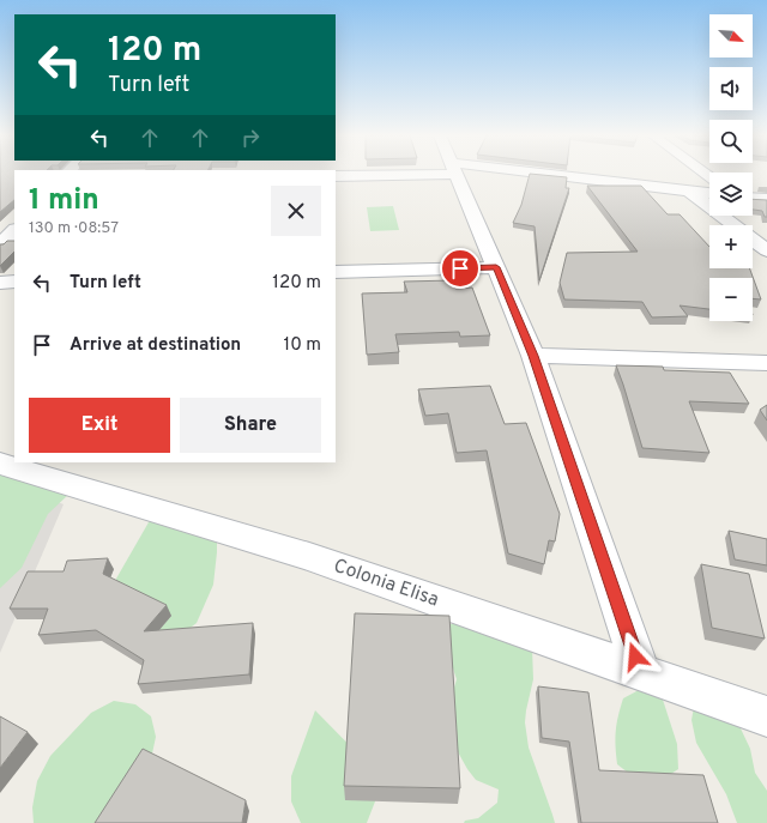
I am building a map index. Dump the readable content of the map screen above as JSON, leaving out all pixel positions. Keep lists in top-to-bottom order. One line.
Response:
{"streets":{"street":["Colonia Elisa"]},"north":"bottom right","page":{"map_buttons":["+","−"],"turn":["120 m","Turn left"],"heading":["1 min","130 m · 08:57"],"list":[{"name":"Turn left","value":"120 m"},{"name":"Arrive at destination","value":"10 m"}],"buttons":["Exit","Share"]}}
